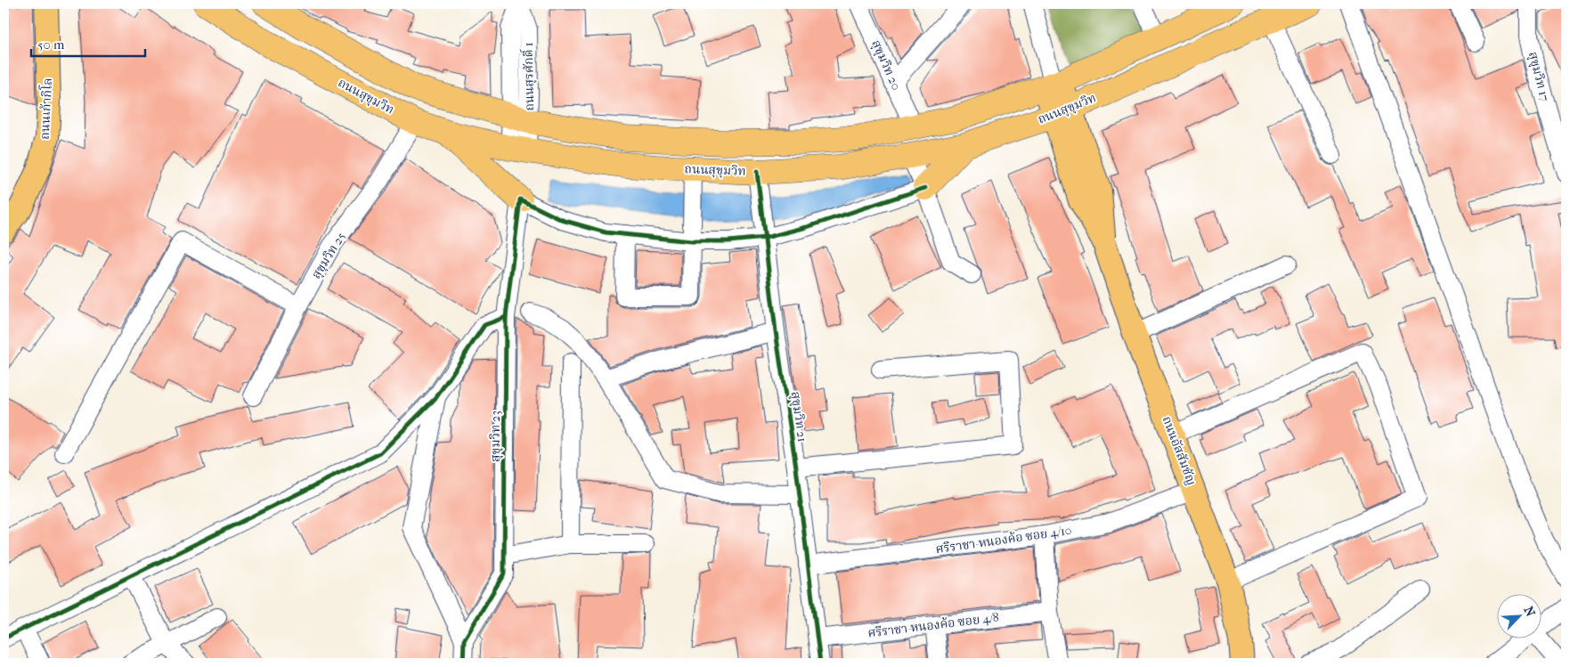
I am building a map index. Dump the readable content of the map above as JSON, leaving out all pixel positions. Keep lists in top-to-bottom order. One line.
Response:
{"streets":{"highway":["ถนนสุขุมวิท"],"main road":["ถนนเก้ากิโล","ถนนอัสสัมชัญ"],"street":["สุขุมวิท 20","ถนนสุรศักดิ์ 1","สุขุมวิท 17","สุขุมวิท 25","สุขุมวิท 21","สุขุมวิท 23","ศรีราชา-หนองค้อ ซอย 4/10","ศรีราชา-หนองค้อ ซอย 4/8"]},"crossings":[["ถนนสุรศักดิ์ 1","ถนนสุขุมวิท"],["ถนนสุขุมวิท","สุขุมวิท 25"],["ถนนสุขุมวิท","สุขุมวิท 21"],["ถนนสุขุมวิท","ถนนอัสสัมชัญ"],["สุขุมวิท 21","ศรีราชา-หนองค้อ ซอย 4/10"],["สุขุมวิท 21","ศรีราชา-หนองค้อ ซอย 4/8"],["ถนนอัสสัมชัญ","ศรีราชา-หนองค้อ ซอย 4/10"]],"scale_bar":"50 m","north":"top right"}
